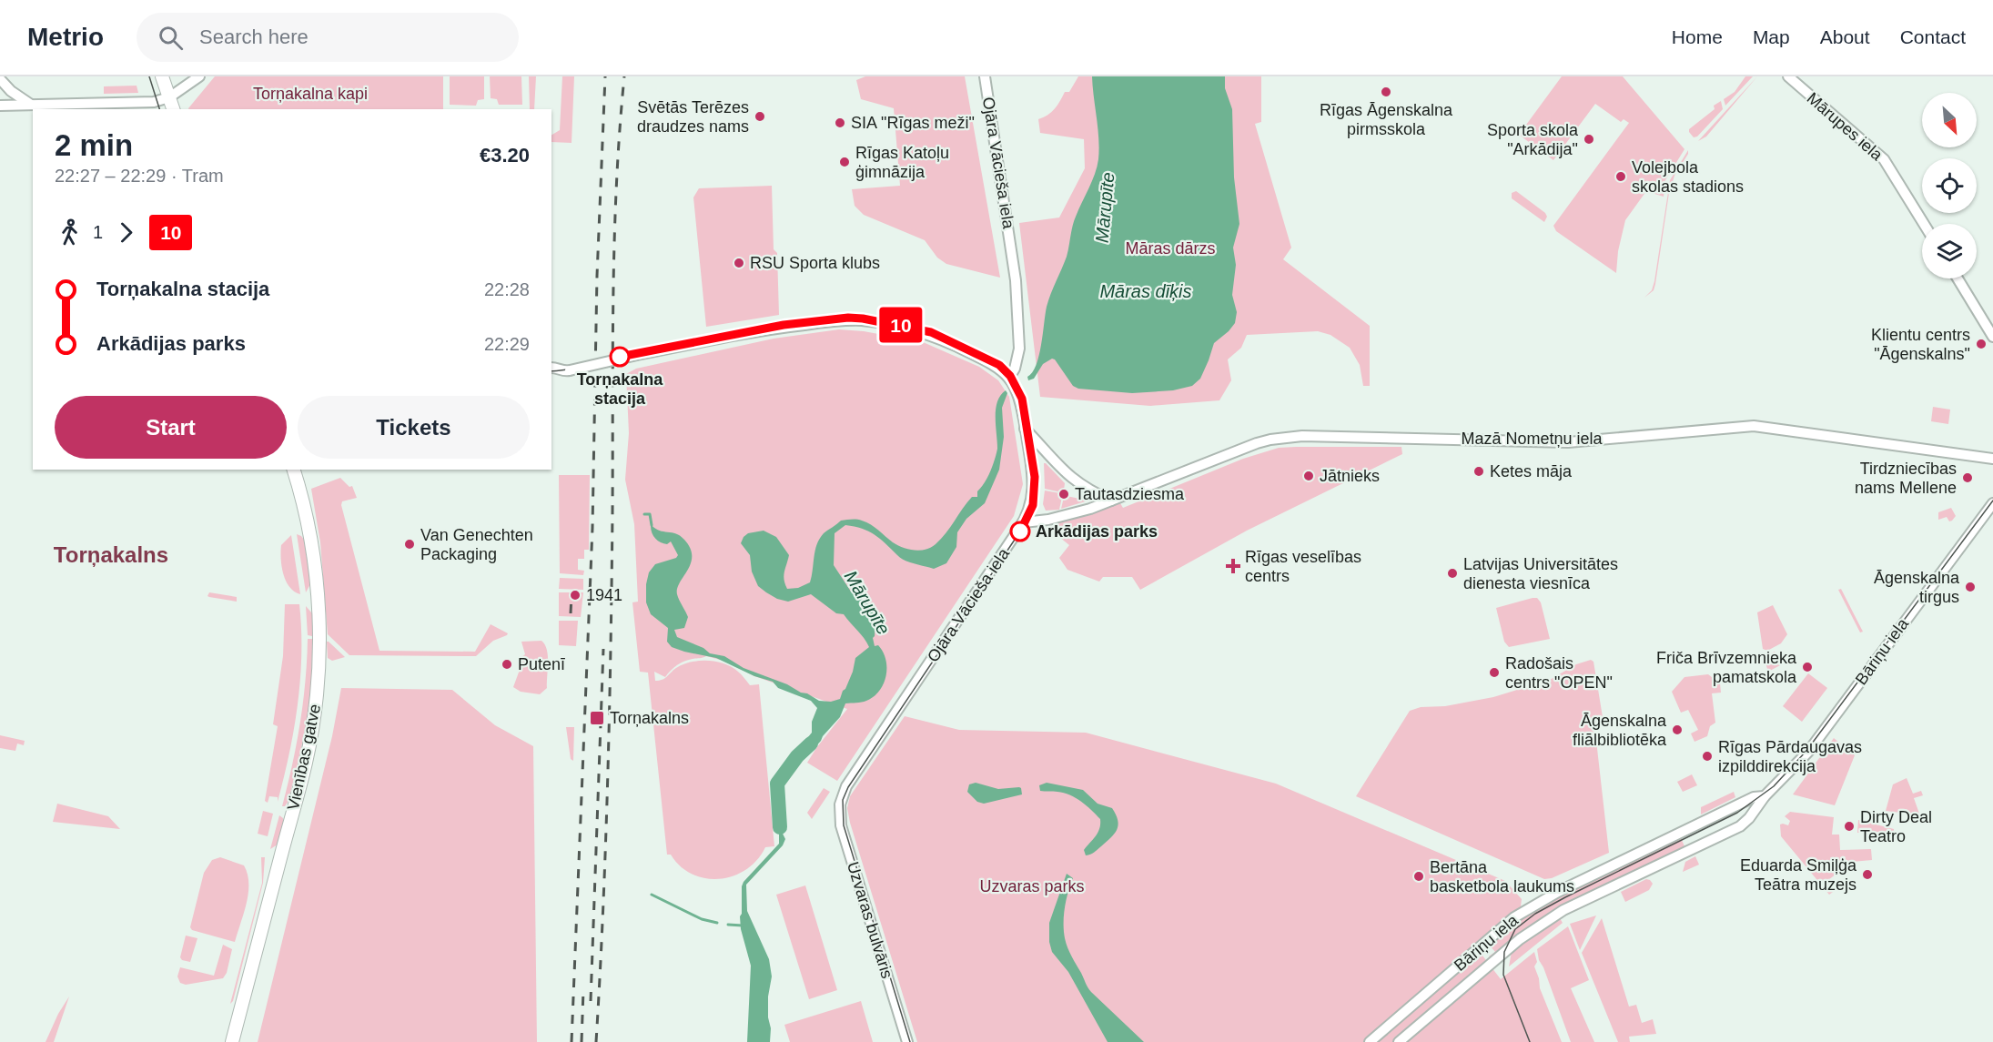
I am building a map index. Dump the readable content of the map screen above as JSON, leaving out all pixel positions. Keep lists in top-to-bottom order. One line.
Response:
{"streets":{"main road":["Vienības gatve"],"street":["Mārupes iela","Ojāra Vācieša iela","Mazā Nometņu iela","Bāriņu iela","Uzvaras bulvāris"]},"crossings":[["Ojāra Vācieša iela","Mazā Nometņu iela"],["Ojāra Vācieša iela","Uzvaras bulvāris"]],"districts":["Torņakalns"],"water":["Mārupīte","Māras dīķis"],"parks":["Torņakalna kapi","Māras dārzs","Uzvaras parks"],"places":{"other":["Rīgas Āgenskalna pirmsskola","Svētās Terēzes draudzes nams","SIA \"Rīgas meži\"","Sporta skola \"Arkādija\"","Rīgas Katoļu ģimnāzija","Volejbola skolas stadions","RSU Sporta klubs","Klientu centrs \"Āgenskalns\"","Torņakalna stacija","Ketes māja","Jātnieks","Tirdzniecības nams Mellene","Tautasdziesma","Arkādijas parks","Van Genechten Packaging","Latvijas Universitātes dienesta viesnīca","Āgenskalna tirgus","1941","Putenī","Friča Brīvzemnieka pamatskola","Radošais centrs \"OPEN\"","Āgenskalna fliālbibliotēka","Rīgas Pārdaugavas izpilddirekcija","Dirty Deal Teatro","Eduarda Smiļģa Teātra muzejs","Bertāna basketbola laukums"],"health":["Rīgas veselības centrs"],"transit":["Torņakalns"]},"lines":["tram line 10"],"north":"bottom right","page":{"header":"Metrio","search":"Search here","nav":["Home","Map","About","Contact"],"on_map":"10","heading":["2 min","22:27 – 22:29 · Tram","€3.20"],"legs":["1","10"],"list":[{"name":"Torņakalna stacija","value":"22:28"},{"name":"Arkādijas parks","value":"22:29"}],"buttons":["Start","Tickets"]}}
